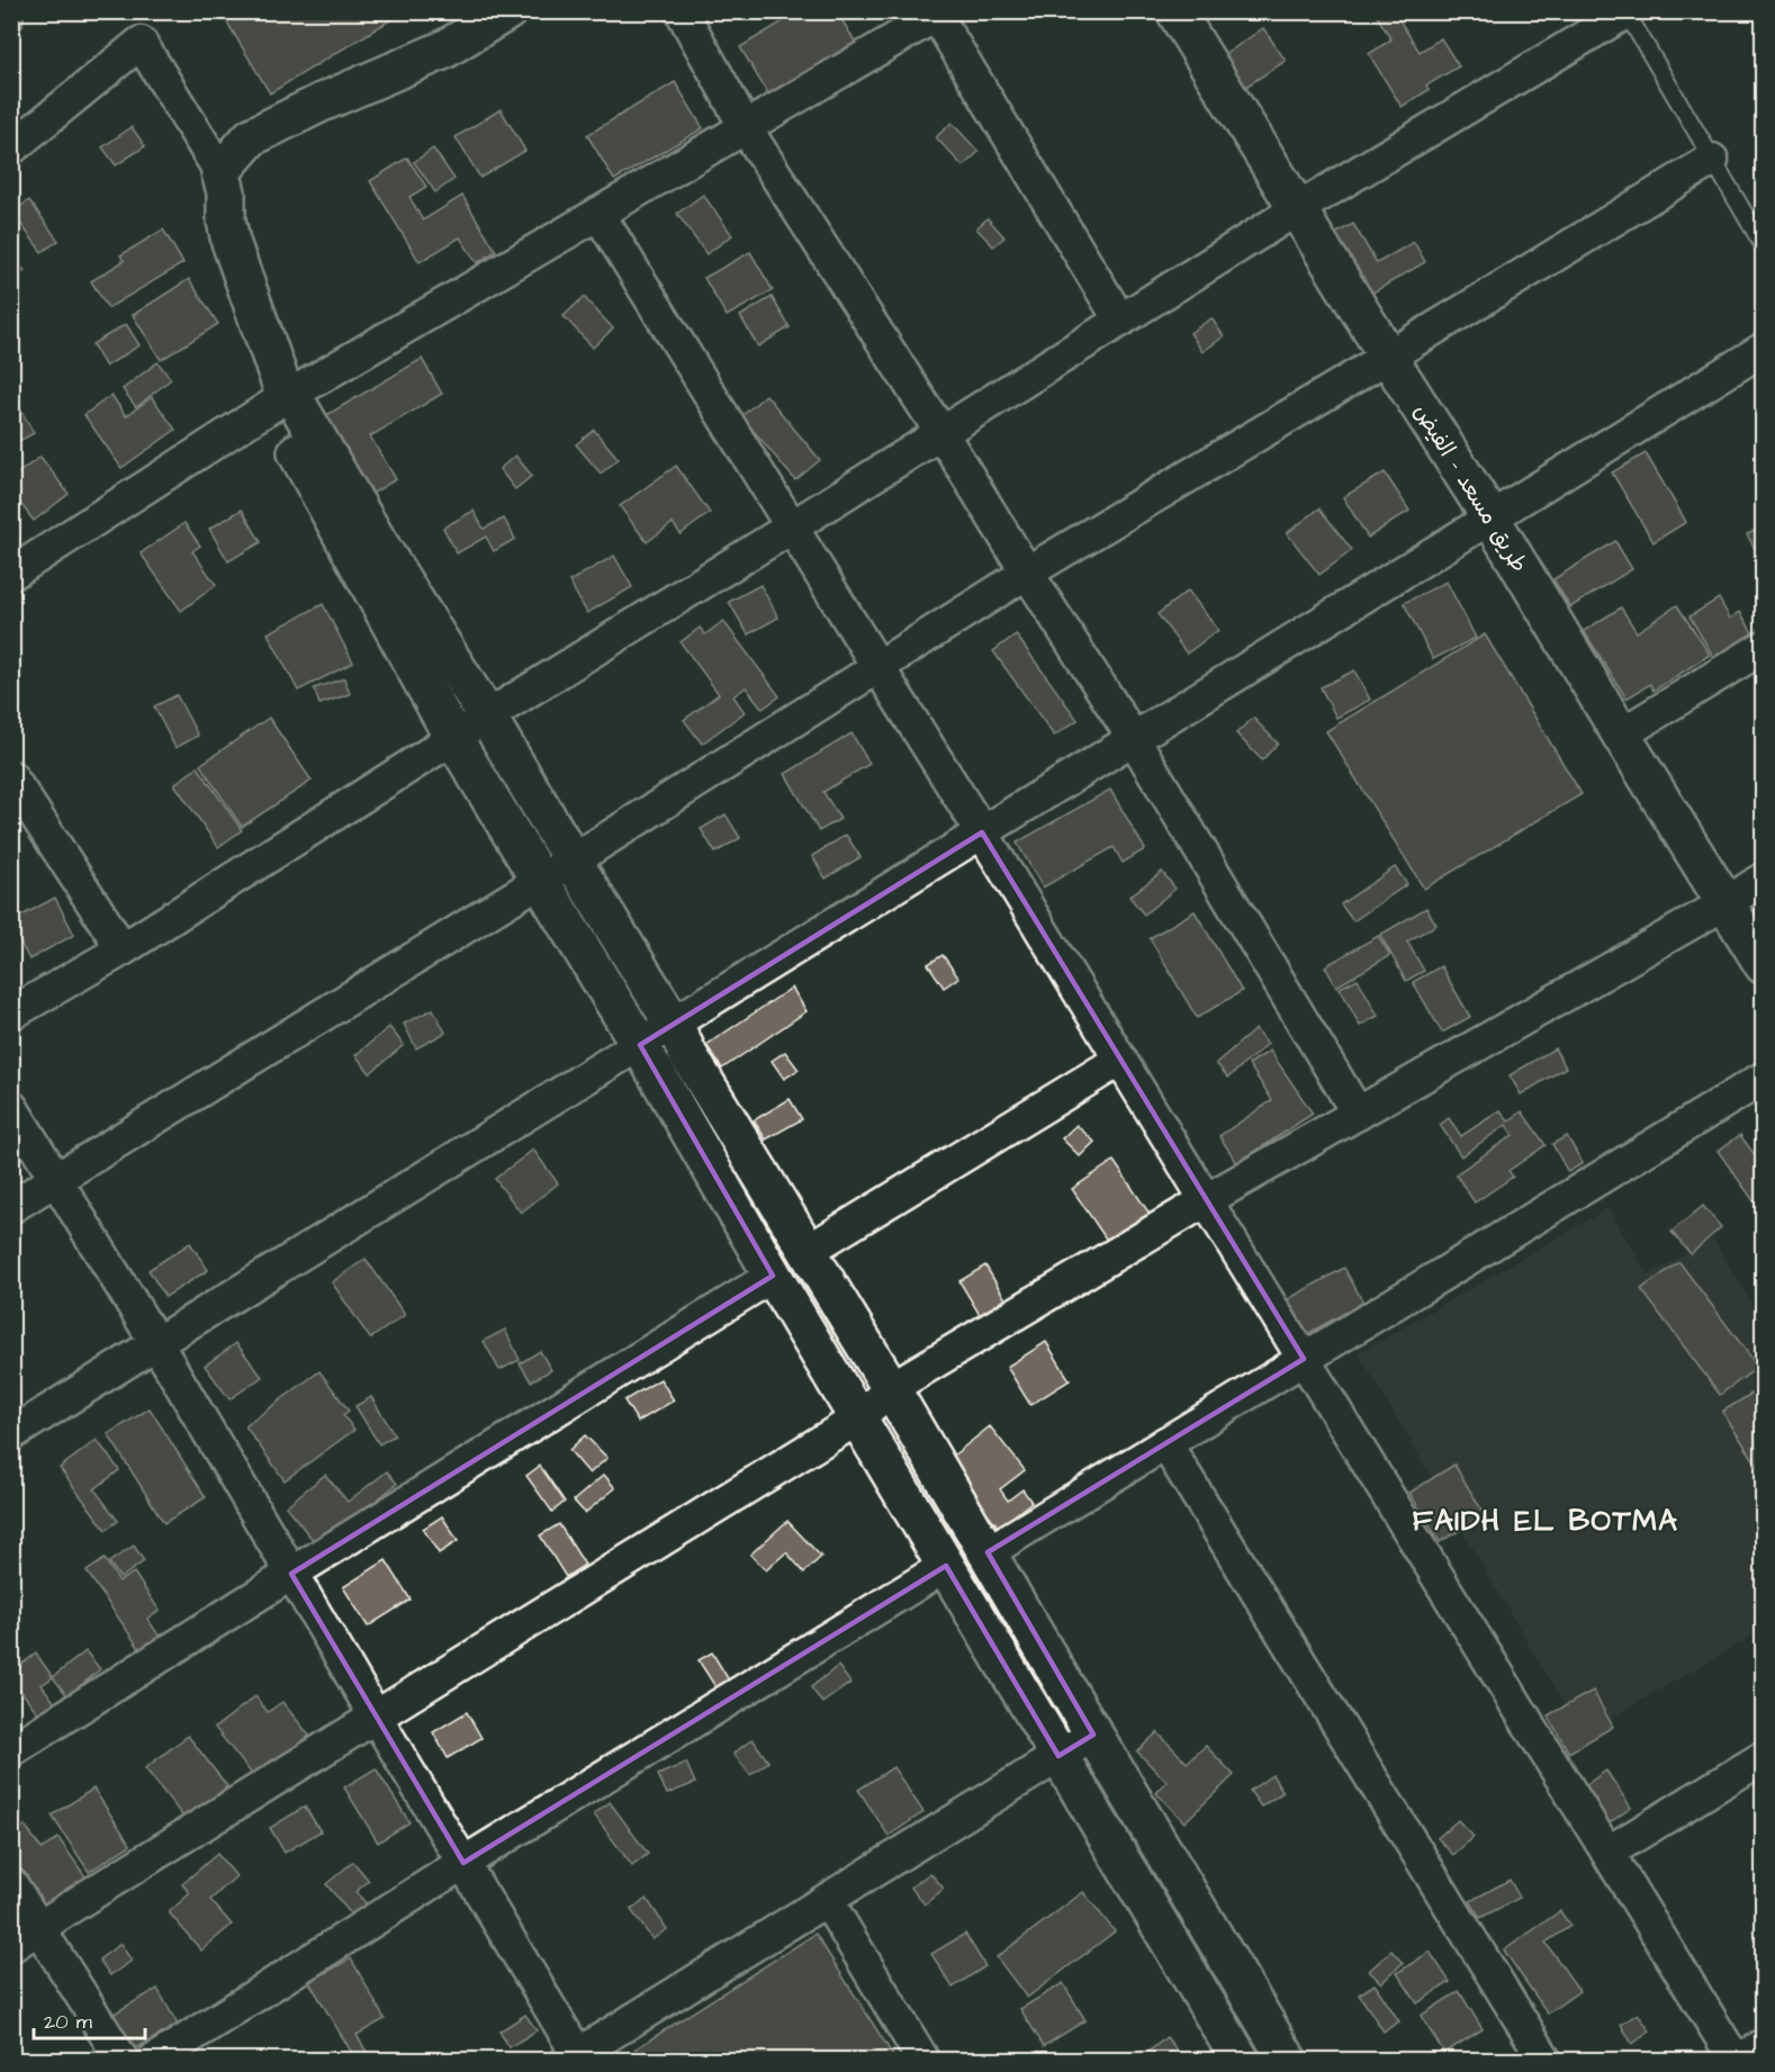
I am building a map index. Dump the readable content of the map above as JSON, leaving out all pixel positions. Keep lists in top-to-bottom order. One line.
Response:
{"streets":{"main road":["طريق مسعد - الفيض"]},"districts":["FAIDH EL BOTMA"],"scale_bar":"20 m"}
